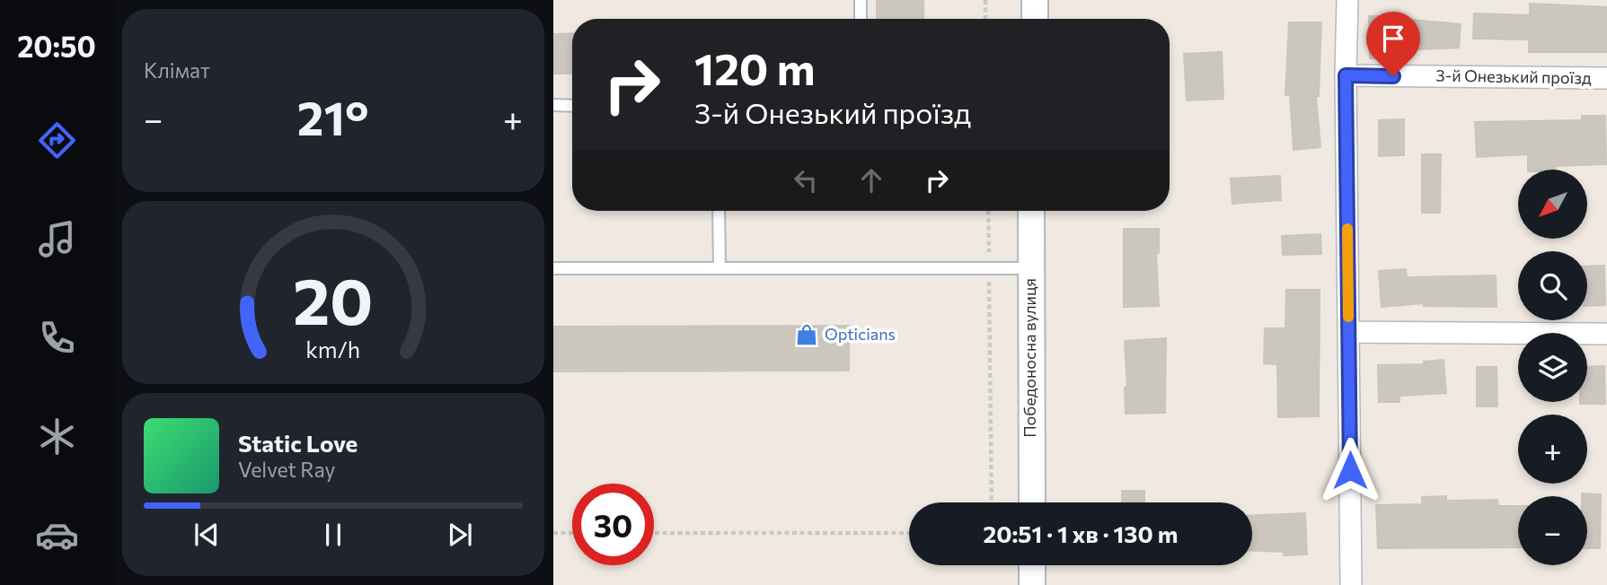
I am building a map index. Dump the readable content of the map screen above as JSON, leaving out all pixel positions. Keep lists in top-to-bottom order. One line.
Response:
{"streets":{"street":["3-й Онезький проїзд","Победоносна вулиця"]},"places":{"shop":["Opticians"]},"north":"bottom left","page":{"tabs":"20:50","tile":"Клімат","turn":["120 m","3-й Онезький проїзд"],"heat":["−","21°","+"],"map_buttons":["+","−"],"song":["Static Love","Velvet Ray"],"limit":"30","trip":"20:51 · 1 хв · 130 m","gauge":["20","km/h"]}}
